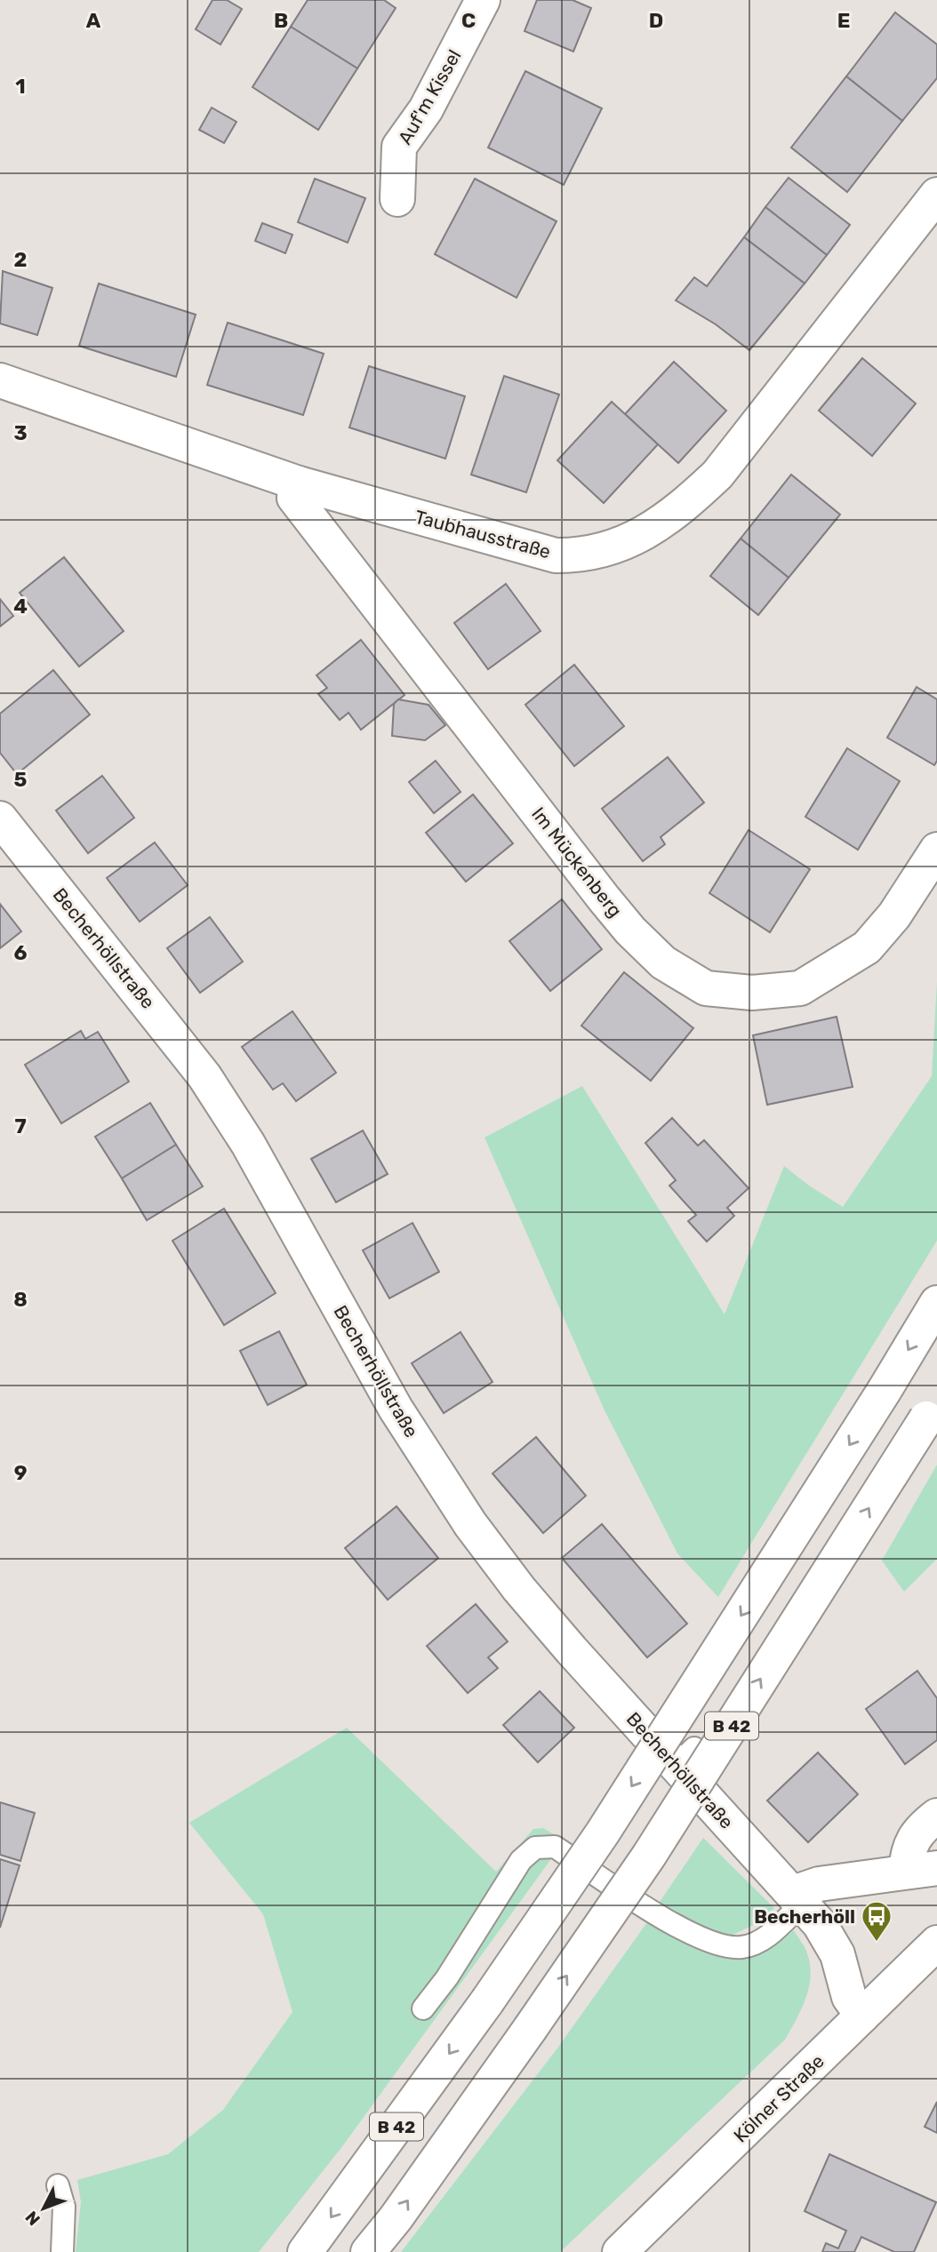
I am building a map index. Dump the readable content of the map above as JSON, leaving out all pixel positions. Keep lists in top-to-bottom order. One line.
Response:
{"streets":{"main road":["Auf'm Kissel","Taubhausstraße","Im Mückenberg","Becherhöllstraße","B 42","Kölner Straße"]},"crossings":[["Taubhausstraße","Im Mückenberg"],["Becherhöllstraße","Kölner Straße"]],"places":{"bus stop":["Becherhöll"]},"north":"bottom left","grid":{"columns":["A","B","C","D","E"],"rows":["1","2","3","4","5","6","7","8","9"]}}
